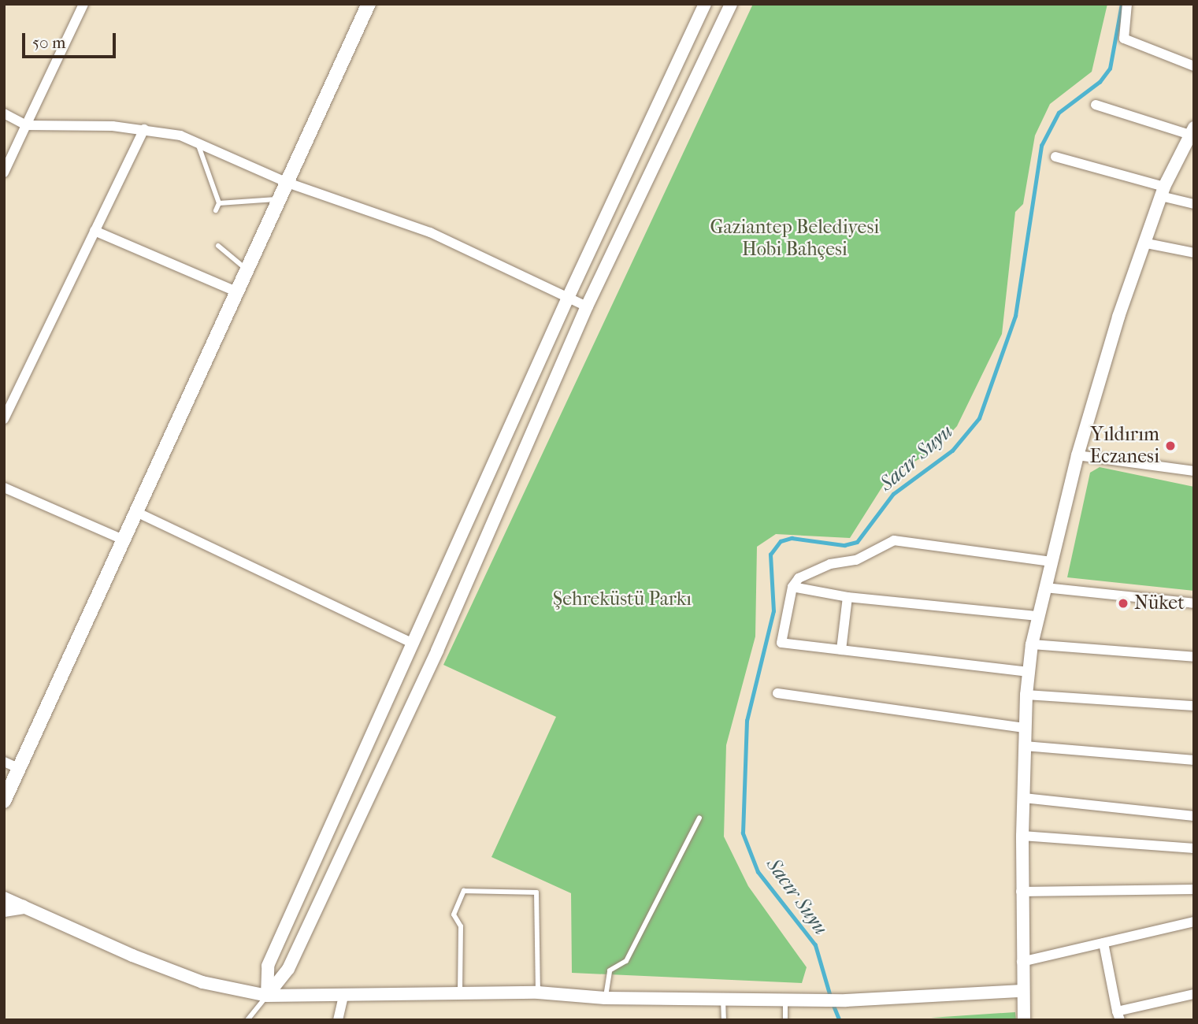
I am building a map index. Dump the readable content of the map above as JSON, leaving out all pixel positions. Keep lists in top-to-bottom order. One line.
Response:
{"water":["Sacır Suyu"],"parks":["Gaziantep Belediyesi Hobi Bahçesi","Şehreküstü Parkı"],"places":["Yıldırım Eczanesi","Nüket"],"scale_bar":"50 m"}
